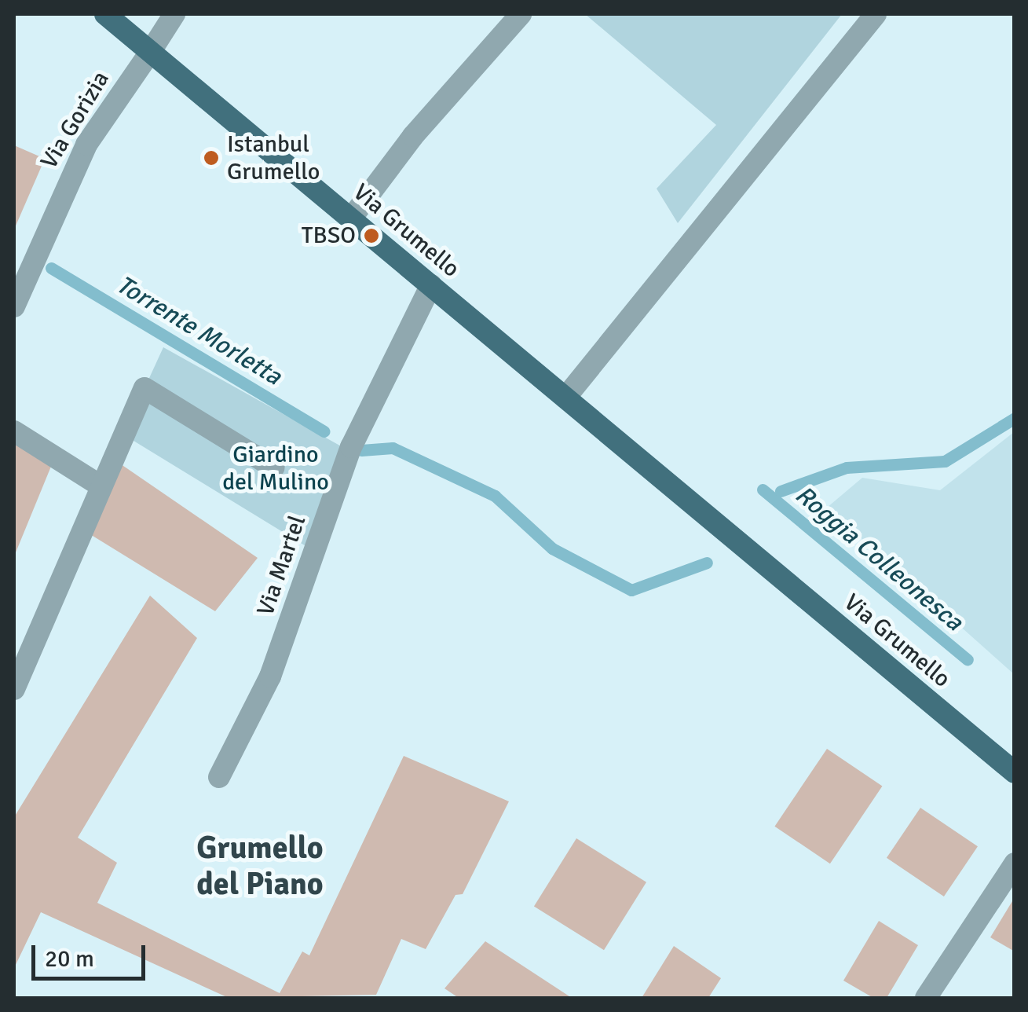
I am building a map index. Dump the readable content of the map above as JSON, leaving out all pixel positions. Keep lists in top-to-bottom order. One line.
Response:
{"streets":{"main road":["Via Grumello"],"street":["Via Gorizia","Via Martel"]},"crossings":[["Via Gorizia","Via Grumello"],["Via Grumello","Via Martel"]],"districts":["Grumello del Piano"],"water":["Torrente Morletta","Roggia Colleonesca"],"parks":["Giardino del Mulino"],"places":["Istanbul Grumello","TBSO"],"scale_bar":"20 m"}
